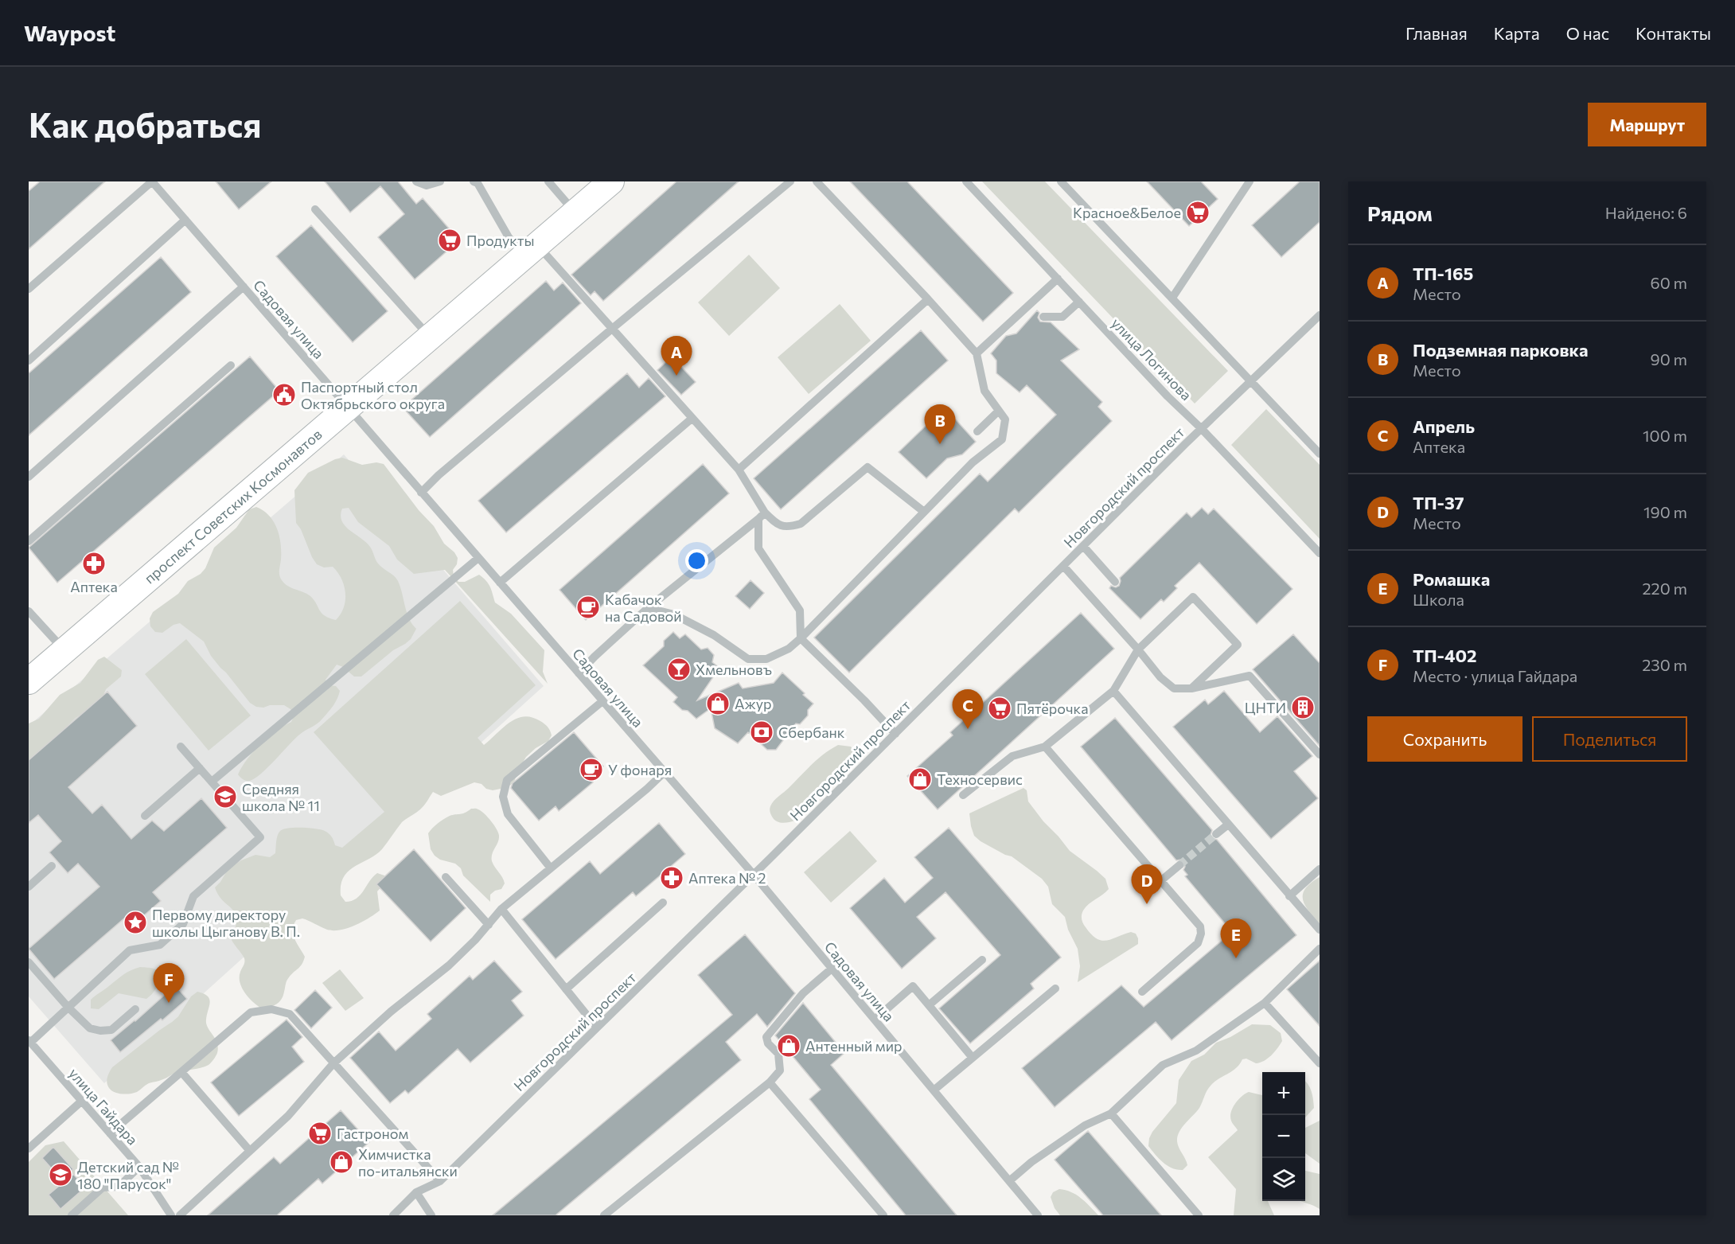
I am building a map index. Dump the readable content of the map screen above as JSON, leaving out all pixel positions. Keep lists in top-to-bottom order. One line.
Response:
{"streets":{"main road":["проспект Советских Космонавтов"],"street":["Садовая улица","улица Логинова","Новгородский проспект","улица Гайдара"]},"crossings":[["Садовая улица","Новгородский проспект"],["Садовая улица","проспект Советских Космонавтов"],["улица Логинова","Новгородский проспект"]],"places":{"supermarket":["Красное&Белое","Продукты","Пятёрочка","Гастроном"],"public building":["Паспортный стол Октябрьского округа"],"pharmacy":["Аптека","Аптека № 2"],"cafe":["Кабачок на Садовой","У фонаря"],"bar":["Хмельновъ"],"shop":["Ажур","Техносервис","Антенный мир","Химчистка по-итальянски"],"building":["ЦНТИ"],"bank":["Сбербанк"],"school or university":["Средняя школа № 11","Детский сад № 180 \"Парусок\""],"place":["Первому директору школы Цыганову В. П."]},"page":{"header":"Waypost","nav":["Главная","Карта","О нас","Контакты"],"buttons":["Маршрут",["Сохранить","Поделиться"]],"title":"Как добраться","heading":["Рядом","Найдено: 6"],"list":[{"mark":"A","name":"ТП-165","note":"Место","value":"60 m"},{"mark":"B","name":"Подземная парковка","note":"Место","value":"90 m"},{"mark":"C","name":"Апрель","note":"Аптека","value":"100 m"},{"mark":"D","name":"ТП-37","note":"Место","value":"190 m"},{"mark":"E","name":"Ромашка","note":"Школа","value":"220 m"},{"mark":"F","name":"ТП-402","note":"Место · улица Гайдара","value":"230 m"}],"pins":["A","B","C","D","E","F"],"map_buttons":["+","−"]}}
